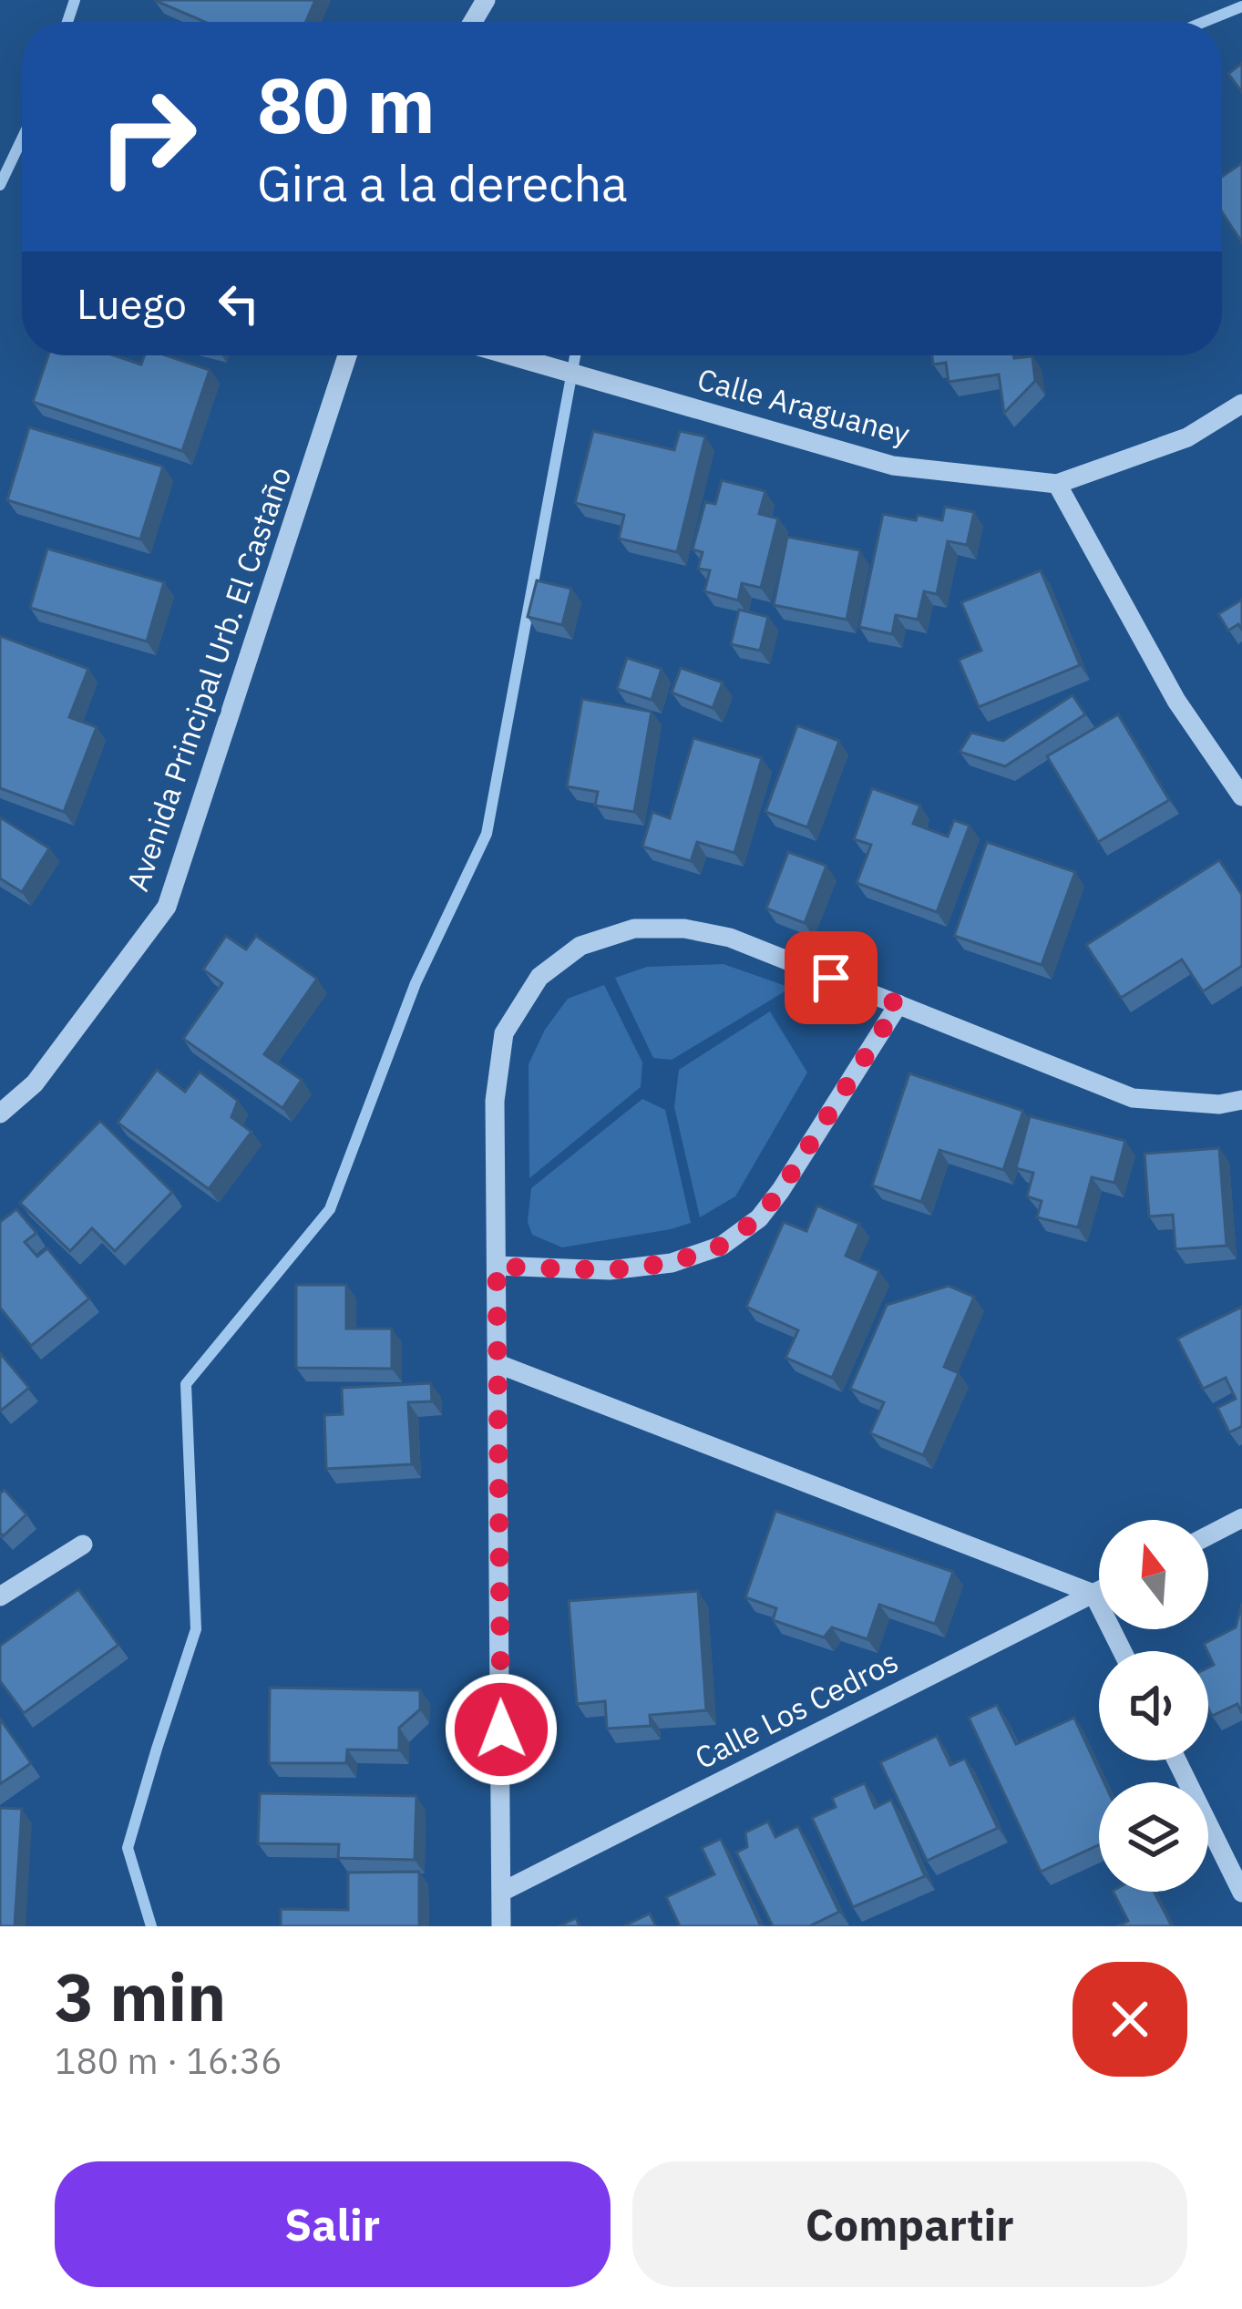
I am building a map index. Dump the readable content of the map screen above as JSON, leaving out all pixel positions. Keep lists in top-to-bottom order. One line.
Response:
{"streets":{"street":["Calle Araguaney","Avenida Principal Urb. El Castaño","Calle Los Cedros"]},"north":"top","page":{"turn":["80 m","Gira a la derecha"],"then":"Luego","heading":["3 min","180 m · 16:36"],"buttons":["Salir","Compartir"]}}
